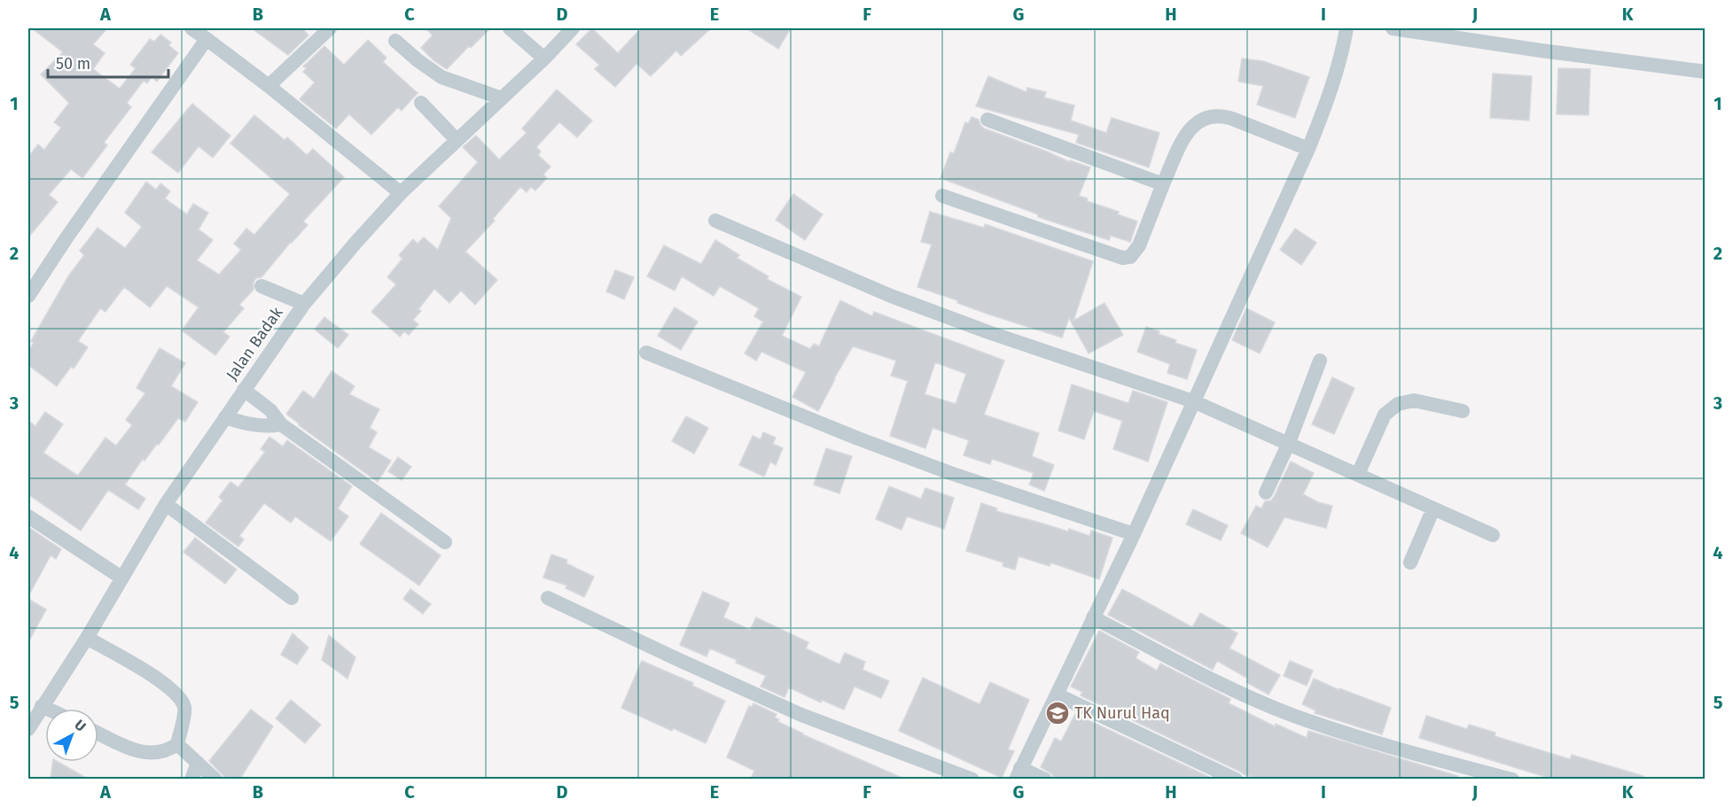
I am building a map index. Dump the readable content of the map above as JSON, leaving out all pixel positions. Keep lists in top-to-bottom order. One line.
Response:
{"streets":{"street":["Jalan Badak"]},"places":{"school or university":["TK Nurul Haq"]},"scale_bar":"50 m","north":"top right","grid":{"columns":["A","B","C","D","E","F","G","H","I","J","K"],"rows":["1","2","3","4","5"]}}
